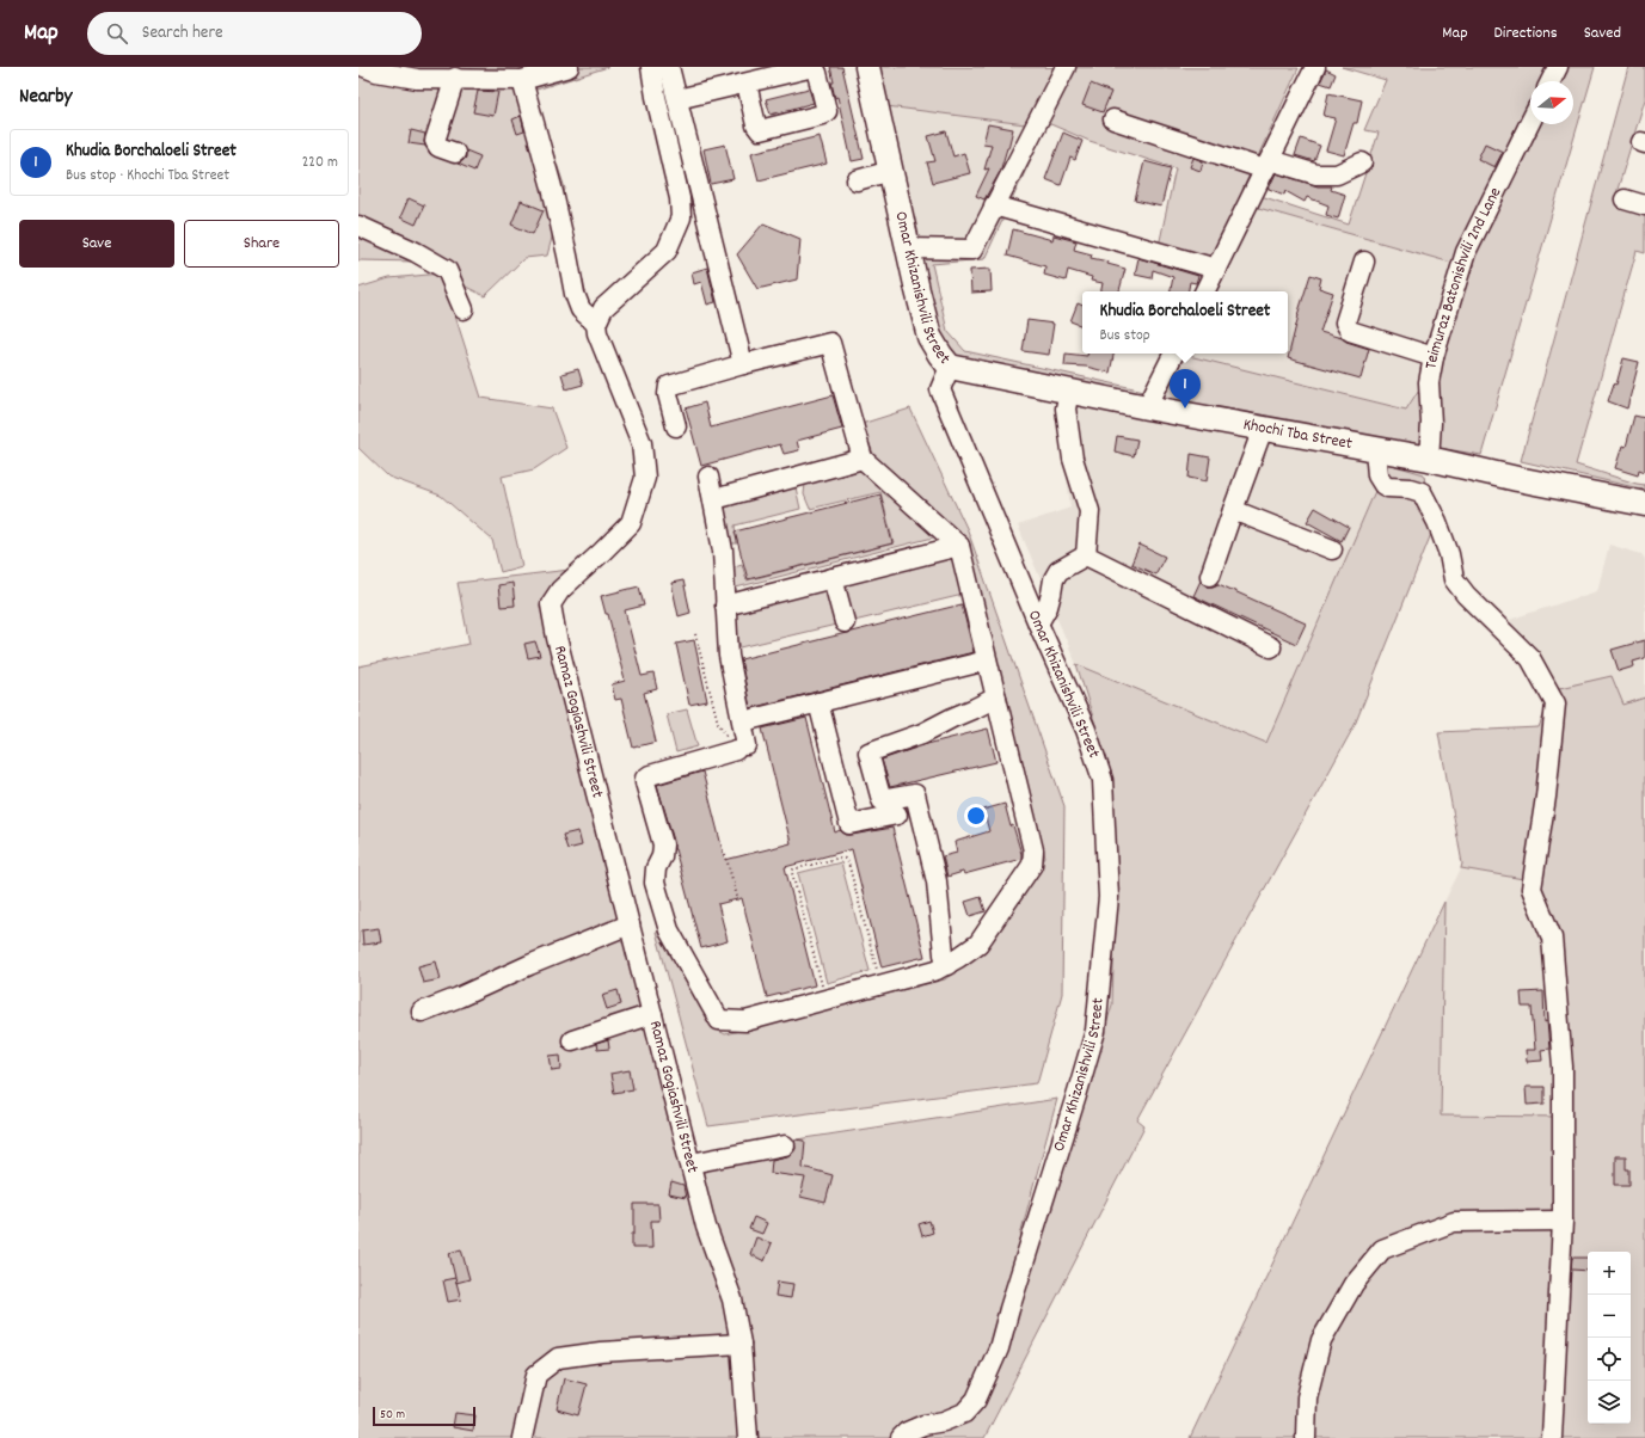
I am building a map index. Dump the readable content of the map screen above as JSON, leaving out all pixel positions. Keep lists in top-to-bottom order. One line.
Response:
{"streets":{"main road":["Omar Khizanishvili Street","Khochi Tba Street"],"street":["Teimuraz Batonishvili 2nd Lane","Ramaz Gogiashvili Street"]},"crossings":[["Teimuraz Batonishvili 2nd Lane","Khochi Tba Street"],["Omar Khizanishvili Street","Khochi Tba Street"]],"scale_bar":"50 m","north":"right","page":{"header":"Map","search":"Search here","nav":["Map","Directions","Saved"],"heading":"Nearby","list":[{"mark":"1","name":"Khudia Borchaloeli Street","note":"Bus stop · Khochi Tba Street","value":"220 m"}],"buttons":["Save","Share"],"popup":["Khudia Borchaloeli Street","Bus stop"],"pins":"1","map_buttons":["+","−"],"scale":"50 m"}}
